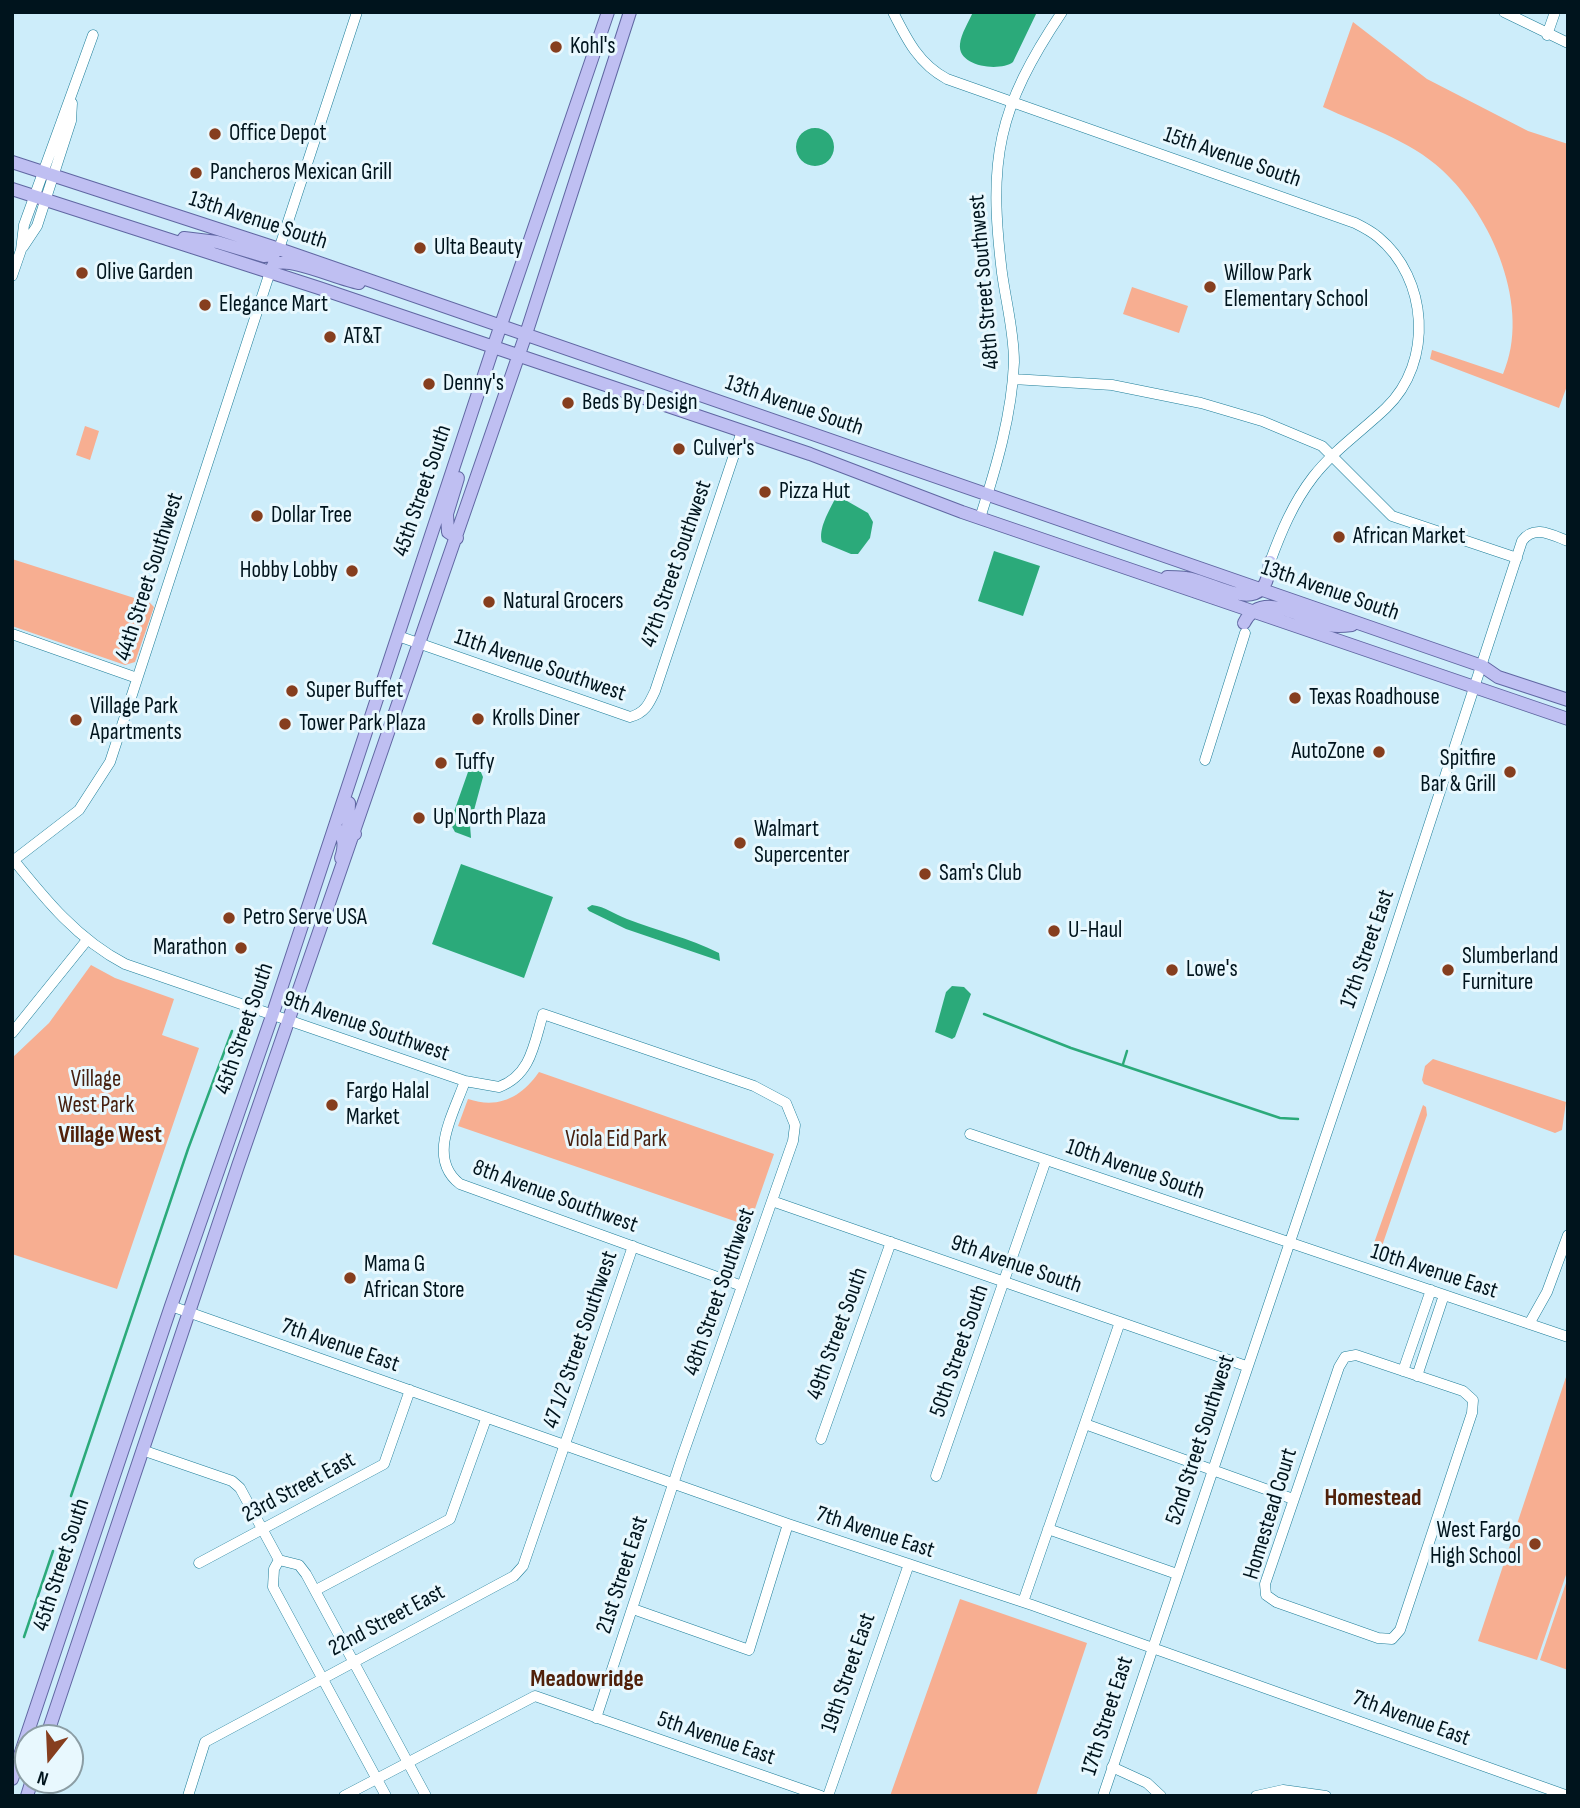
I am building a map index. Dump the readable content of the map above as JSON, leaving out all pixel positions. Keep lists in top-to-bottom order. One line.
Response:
{"streets":{"main road":["13th Avenue South","45th Street South"],"street":["15th Avenue South","48th Street Southwest","47th Street Southwest","44th Street Southwest","11th Avenue Southwest","17th Street East","9th Avenue Southwest","10th Avenue South","8th Avenue Southwest","9th Avenue South","10th Avenue East","49th Street South","47 1/2 Street Southwest","7th Avenue East","50th Street South","52nd Street Southwest","23rd Street East","Homestead Court","21st Street East","22nd Street East","19th Street East","5th Avenue East"]},"crossings":[["15th Avenue South","48th Street Southwest"],["13th Avenue South","48th Street Southwest"],["13th Avenue South","45th Street South"],["13th Avenue South","47th Street Southwest"],["13th Avenue South","44th Street Southwest"],["13th Avenue South","17th Street East"],["48th Street Southwest","9th Avenue Southwest"],["48th Street Southwest","8th Avenue Southwest"],["48th Street Southwest","9th Avenue South"],["48th Street Southwest","7th Avenue East"],["48th Street Southwest","21st Street East"],["45th Street South","11th Avenue Southwest"],["45th Street South","9th Avenue Southwest"],["45th Street South","7th Avenue East"],["47th Street Southwest","11th Avenue Southwest"],["44th Street Southwest","9th Avenue Southwest"],["17th Street East","10th Avenue South"],["17th Street East","10th Avenue East"],["17th Street East","7th Avenue East"],["17th Street East","52nd Street Southwest"],["9th Avenue Southwest","8th Avenue Southwest"],["10th Avenue South","10th Avenue East"],["10th Avenue South","50th Street South"],["10th Avenue South","52nd Street Southwest"],["8th Avenue Southwest","47 1/2 Street Southwest"],["9th Avenue South","49th Street South"],["9th Avenue South","50th Street South"],["9th Avenue South","52nd Street Southwest"],["10th Avenue East","52nd Street Southwest"],["47 1/2 Street Southwest","7th Avenue East"],["47 1/2 Street Southwest","22nd Street East"],["7th Avenue East","52nd Street Southwest"],["7th Avenue East","23rd Street East"],["7th Avenue East","21st Street East"],["7th Avenue East","22nd Street East"],["7th Avenue East","19th Street East"],["21st Street East","5th Avenue East"]],"districts":["Village West","Homestead","Meadowridge"],"parks":["Village West Park","Viola Eid Park"],"places":["Kohl's","Office Depot","Pancheros Mexican Grill","Ulta Beauty","Olive Garden","Willow Park Elementary School","Elegance Mart","AT&T","Denny's","Beds By Design","Culver's","Pizza Hut","Dollar Tree","African Market","Hobby Lobby","Natural Grocers","Super Buffet","Texas Roadhouse","Krolls Diner","Village Park Apartments","Tower Park Plaza","AutoZone","Tuffy","Spitfire Bar & Grill","Up North Plaza","Walmart Supercenter","Sam's Club","Petro Serve USA","U-Haul","Marathon","Lowe's","Slumberland Furniture","Fargo Halal Market","Mama G African Store","West Fargo High School"],"north":"bottom"}
